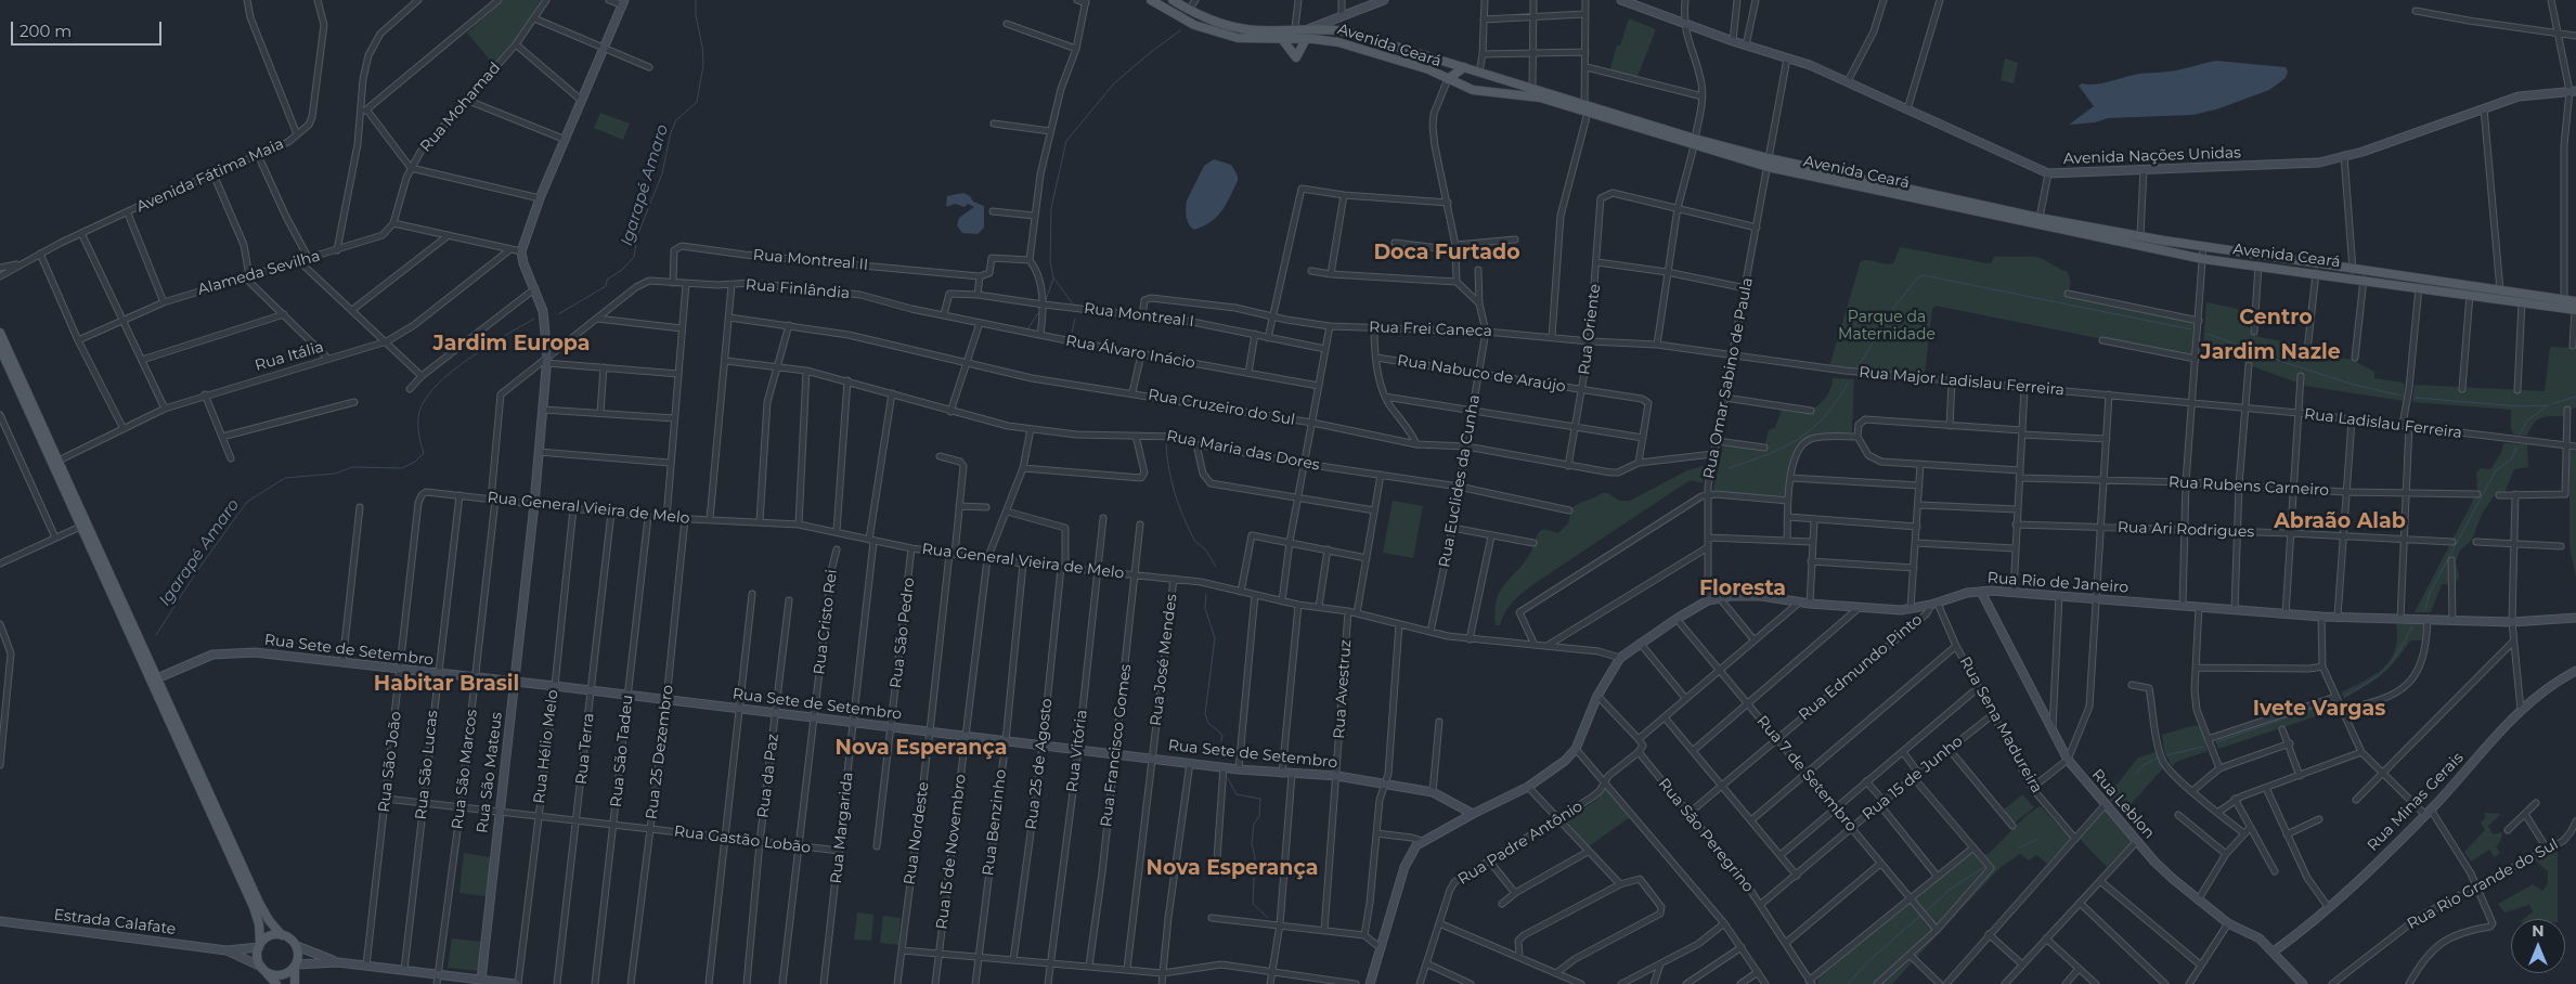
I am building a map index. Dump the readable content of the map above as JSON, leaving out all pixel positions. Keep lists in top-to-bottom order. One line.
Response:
{"streets":{"main road":["Avenida Ceará"],"street":["Rua Mohamad","Avenida Nações Unidas","Avenida Fátima Maia","Rua Montreal II","Alameda Sevilha","Rua Finlândia","Rua Montreal I","Rua Frei Caneca","Rua Oriente","Rua Álvaro Inácio","Rua Itália","Rua Nabuco de Araújo","Rua Omar Sabino de Paula","Rua Major Ladislau Ferreira","Rua Cruzeiro do Sul","Rua Ladislau Ferreira","Rua Maria das Dores","Rua Euclides da Cunha","Rua Rubens Carneiro","Rua General Vieira de Melo","Rua Ari Rodrigues","Rua Rio de Janeiro","Rua Cristo Rei","Rua São Pedro","Rua Sete de Setembro","Rua José Mendes","Rua Edmundo Pinto","Rua Avestruz","Rua Sena Madureira","Rua Francisco Gomes","Rua Hélio Melo","Rua Terra","Rua São Tadeu","Rua Vitória","Rua 25 Dezembro","Rua São João","Rua 25 de Agosto","Rua São Lucas","Rua São Marcos","Rua São Mateus","Rua 7 de Setembro","Rua da Paz","Rua 15 de Junho","Rua Minas Gerais","Rua Leblon","Rua Benzinho","Rua Margarida","Rua Nordeste","Rua São Peregrino","Rua Gastão Lobão","Rua Padre Antônio","Rua 15 de Novembro","Rua Rio Grande do Sul","Estrada Calafate"]},"crossings":[["Avenida Ceará","Rua Omar Sabino de Paula"],["Rua Mohamad","Alameda Sevilha"],["Avenida Nações Unidas","Rua Omar Sabino de Paula"],["Rua Montreal II","Rua Finlândia"],["Rua Finlândia","Rua Montreal I"],["Rua Finlândia","Rua Álvaro Inácio"],["Rua Finlândia","Rua São Marcos"],["Rua Montreal I","Rua Frei Caneca"],["Rua Montreal I","Rua Álvaro Inácio"],["Rua Frei Caneca","Rua Oriente"],["Rua Frei Caneca","Rua Omar Sabino de Paula"],["Rua Frei Caneca","Rua Major Ladislau Ferreira"],["Rua Frei Caneca","Rua Euclides da Cunha"],["Rua Oriente","Rua Nabuco de Araújo"],["Rua Oriente","Rua Cruzeiro do Sul"],["Rua Nabuco de Araújo","Rua Euclides da Cunha"],["Rua Omar Sabino de Paula","Rua Major Ladislau Ferreira"],["Rua Omar Sabino de Paula","Rua Cruzeiro do Sul"],["Rua Omar Sabino de Paula","Rua Rio de Janeiro"],["Rua Major Ladislau Ferreira","Rua Ladislau Ferreira"],["Rua Cruzeiro do Sul","Rua Euclides da Cunha"],["Rua Maria das Dores","Rua Euclides da Cunha"],["Rua Maria das Dores","Rua Margarida"],["Rua Maria das Dores","Rua 15 de Novembro"],["Rua Euclides da Cunha","Rua General Vieira de Melo"],["Rua General Vieira de Melo","Rua Rio de Janeiro"],["Rua General Vieira de Melo","Rua São Pedro"],["Rua General Vieira de Melo","Rua José Mendes"],["Rua General Vieira de Melo","Rua Avestruz"],["Rua General Vieira de Melo","Rua Francisco Gomes"],["Rua General Vieira de Melo","Rua Hélio Melo"],["Rua General Vieira de Melo","Rua Terra"],["Rua General Vieira de Melo","Rua São Tadeu"],["Rua General Vieira de Melo","Rua Vitória"],["Rua General Vieira de Melo","Rua 25 Dezembro"],["Rua General Vieira de Melo","Rua São João"],["Rua General Vieira de Melo","Rua 25 de Agosto"],["Rua General Vieira de Melo","Rua São Lucas"],["Rua General Vieira de Melo","Rua São Marcos"],["Rua General Vieira de Melo","Rua São Mateus"],["Rua General Vieira de Melo","Rua Benzinho"],["Rua General Vieira de Melo","Rua Margarida"],["Rua General Vieira de Melo","Rua Nordeste"],["Rua General Vieira de Melo","Rua 15 de Novembro"],["Rua Rio de Janeiro","Rua Sete de Setembro"],["Rua Rio de Janeiro","Rua Edmundo Pinto"],["Rua Rio de Janeiro","Rua Sena Madureira"],["Rua Rio de Janeiro","Rua 7 de Setembro"],["Rua Rio de Janeiro","Rua Leblon"],["Rua Cristo Rei","Rua Sete de Setembro"],["Rua Cristo Rei","Rua Gastão Lobão"],["Rua São Pedro","Rua Sete de Setembro"],["Rua Sete de Setembro","Rua José Mendes"],["Rua Sete de Setembro","Rua Avestruz"],["Rua Sete de Setembro","Rua Francisco Gomes"],["Rua Sete de Setembro","Rua Hélio Melo"],["Rua Sete de Setembro","Rua Terra"],["Rua Sete de Setembro","Rua São Tadeu"],["Rua Sete de Setembro","Rua Vitória"],["Rua Sete de Setembro","Rua 25 Dezembro"],["Rua Sete de Setembro","Rua São João"],["Rua Sete de Setembro","Rua 25 de Agosto"],["Rua Sete de Setembro","Rua São Lucas"],["Rua Sete de Setembro","Rua São Marcos"],["Rua Sete de Setembro","Rua São Mateus"],["Rua Sete de Setembro","Rua da Paz"],["Rua Sete de Setembro","Rua Benzinho"],["Rua Sete de Setembro","Rua Margarida"],["Rua Sete de Setembro","Rua Nordeste"],["Rua Sete de Setembro","Rua 15 de Novembro"],["Rua Edmundo Pinto","Rua Sena Madureira"],["Rua Edmundo Pinto","Rua 7 de Setembro"],["Rua Edmundo Pinto","Rua São Peregrino"],["Rua Sena Madureira","Rua 15 de Junho"],["Rua Hélio Melo","Rua Gastão Lobão"],["Rua Terra","Rua Gastão Lobão"],["Rua São Tadeu","Rua Gastão Lobão"],["Rua 25 Dezembro","Rua Gastão Lobão"],["Rua São João","Rua Gastão Lobão"],["Rua 25 de Agosto","Rua 15 de Novembro"],["Rua São Lucas","Rua Gastão Lobão"],["Rua São Marcos","Rua São Mateus"],["Rua São Marcos","Rua Gastão Lobão"],["Rua São Mateus","Rua Gastão Lobão"],["Rua 7 de Setembro","Rua 15 de Junho"],["Rua da Paz","Rua Gastão Lobão"],["Rua 15 de Junho","Rua São Peregrino"],["Rua Minas Gerais","Rua Leblon"],["Rua Margarida","Rua Gastão Lobão"],["Rua São Peregrino","Rua Padre Antônio"]],"districts":["Doca Furtado","Centro","Jardim Europa","Jardim Nazle","Abraão Alab","Floresta","Habitar Brasil","Ivete Vargas","Nova Esperança","Nova Esperança"],"water":["Igarapé Amaro"],"parks":["Parque da Maternidade"],"scale_bar":"200 m","north":"top"}
